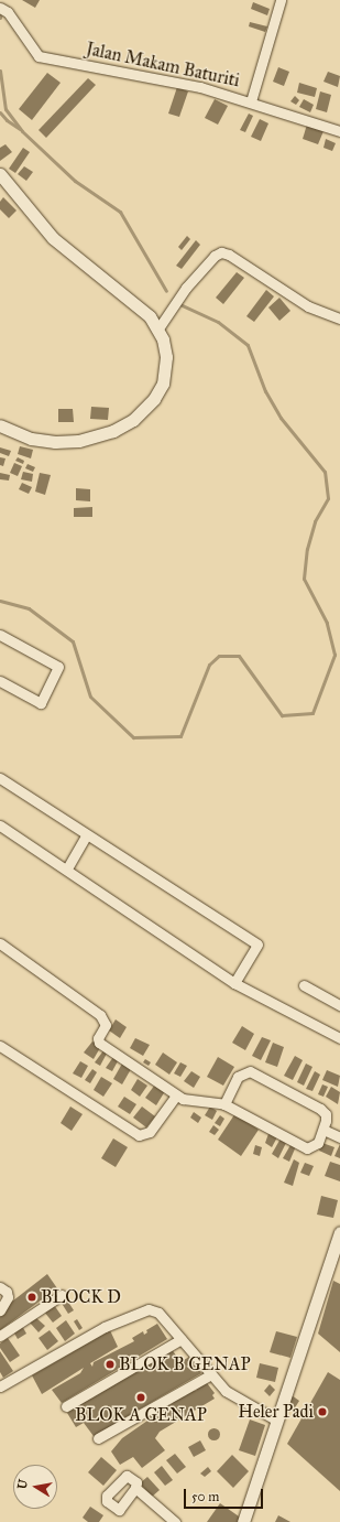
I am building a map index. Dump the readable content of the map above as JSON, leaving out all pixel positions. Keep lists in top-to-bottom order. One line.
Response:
{"streets":{"street":["Jalan Makam Baturiti"]},"places":["BLOCK D","BLOK B GENAP","BLOK A GENAP","Heler Padi"],"scale_bar":"50 m","north":"left"}
